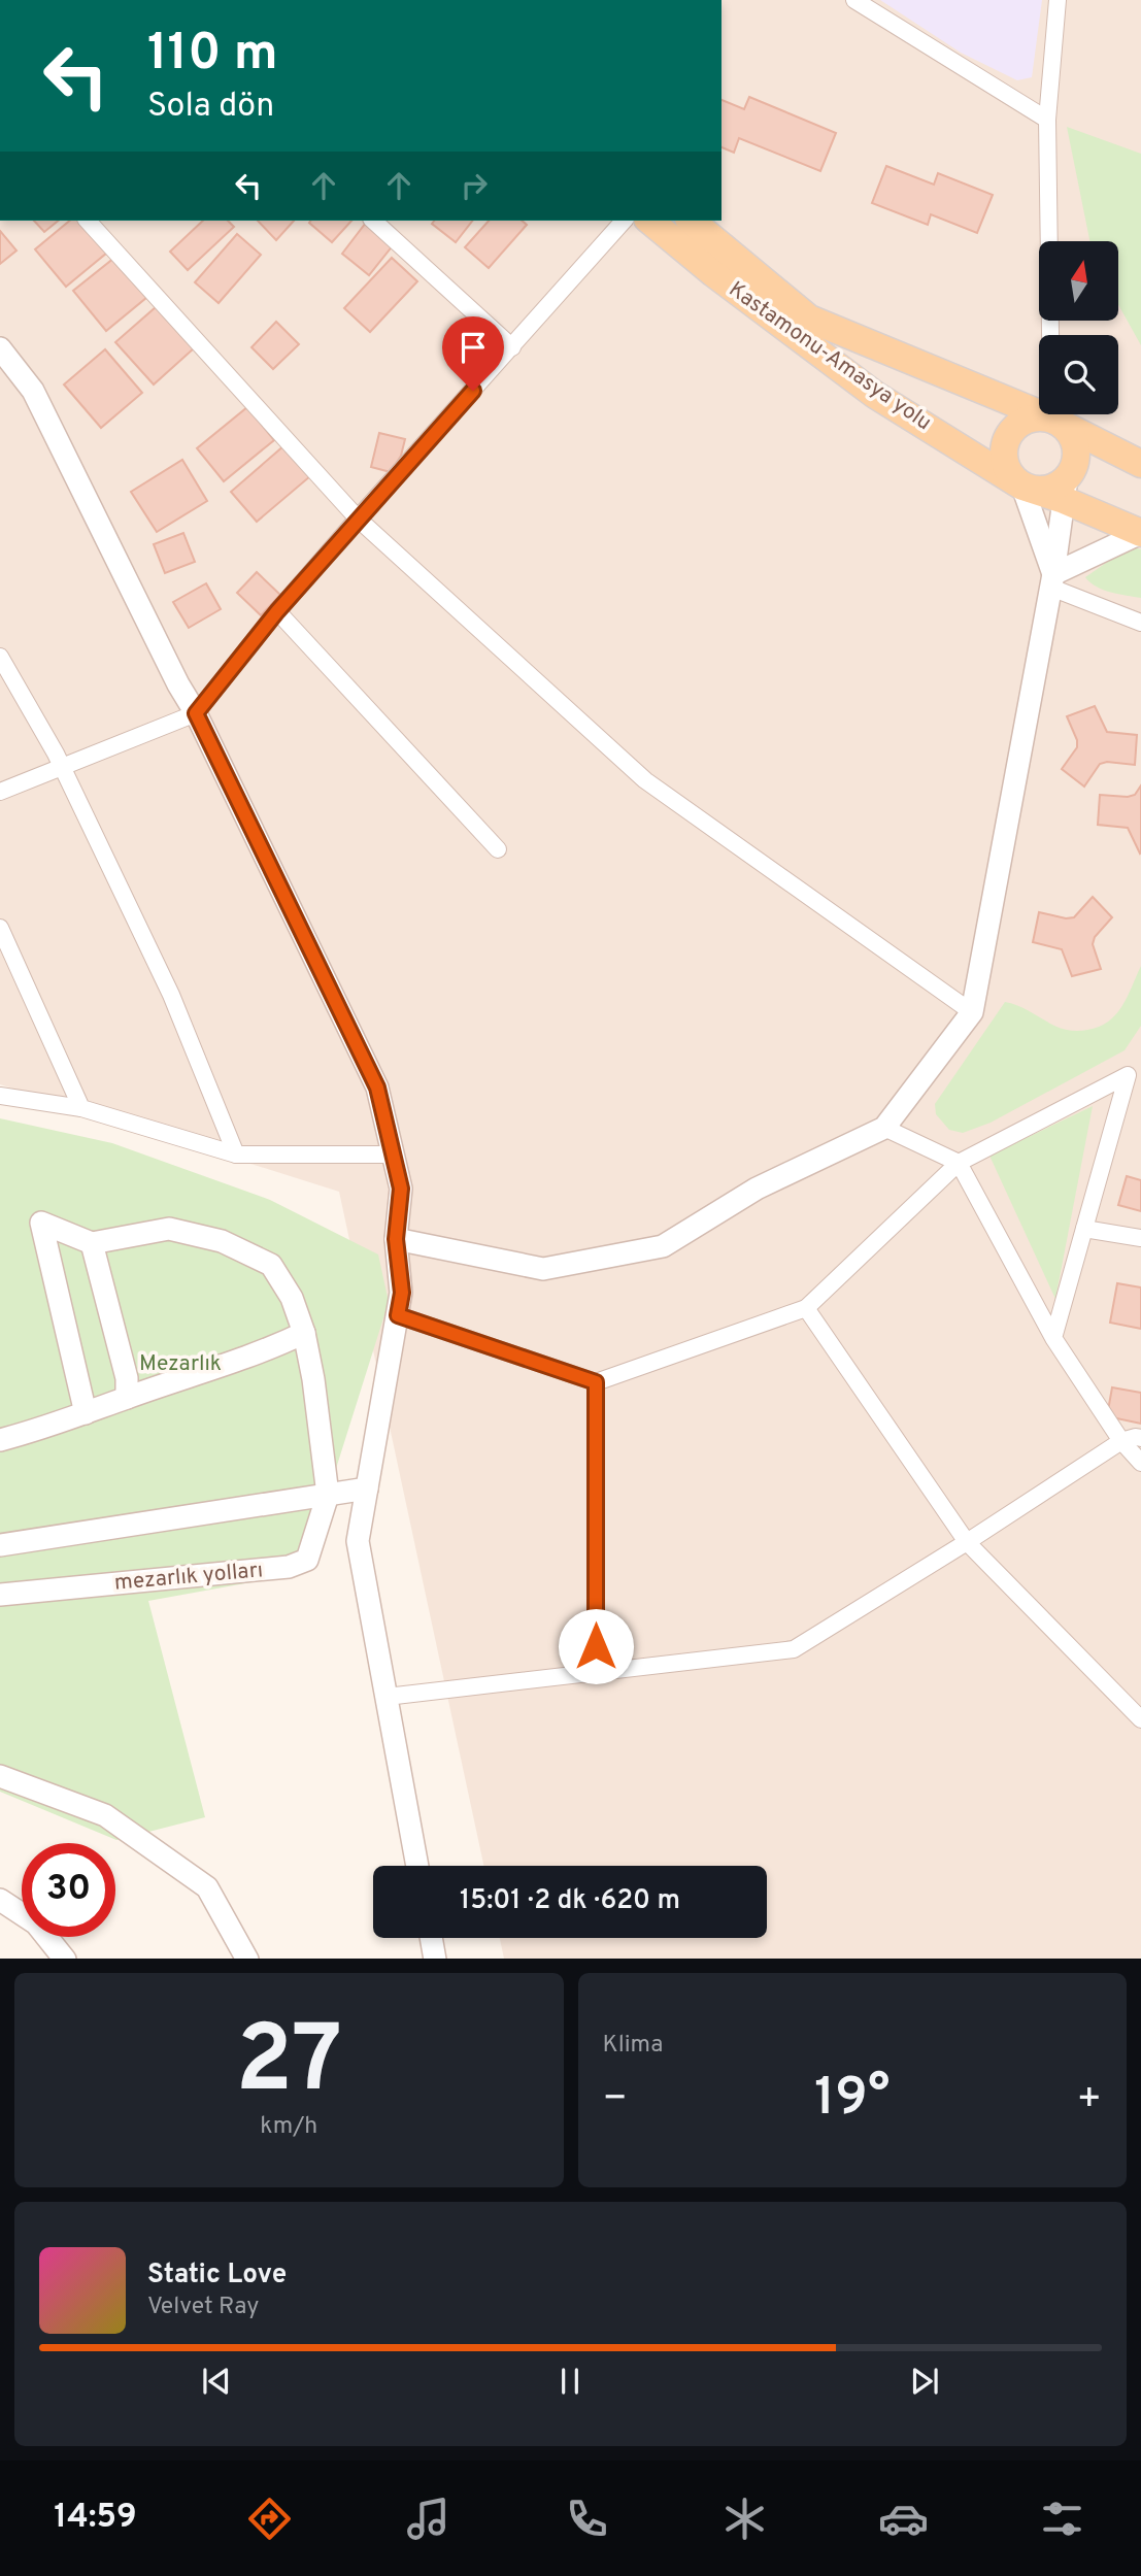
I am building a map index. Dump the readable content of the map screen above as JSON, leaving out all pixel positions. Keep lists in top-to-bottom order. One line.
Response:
{"streets":{"main road":["Kastamonu-Amasya yolu"],"street":["mezarlık yolları"]},"parks":["Mezarlık"],"north":"top","page":{"turn":["110 m","Sola dön"],"limit":"30","trip":"15:01 · 2 dk · 620 m","tile":[["27","km/h"],"Klima"],"heat":["−","19°","+"],"song":["Static Love","Velvet Ray"],"tabs":"14:59"}}
